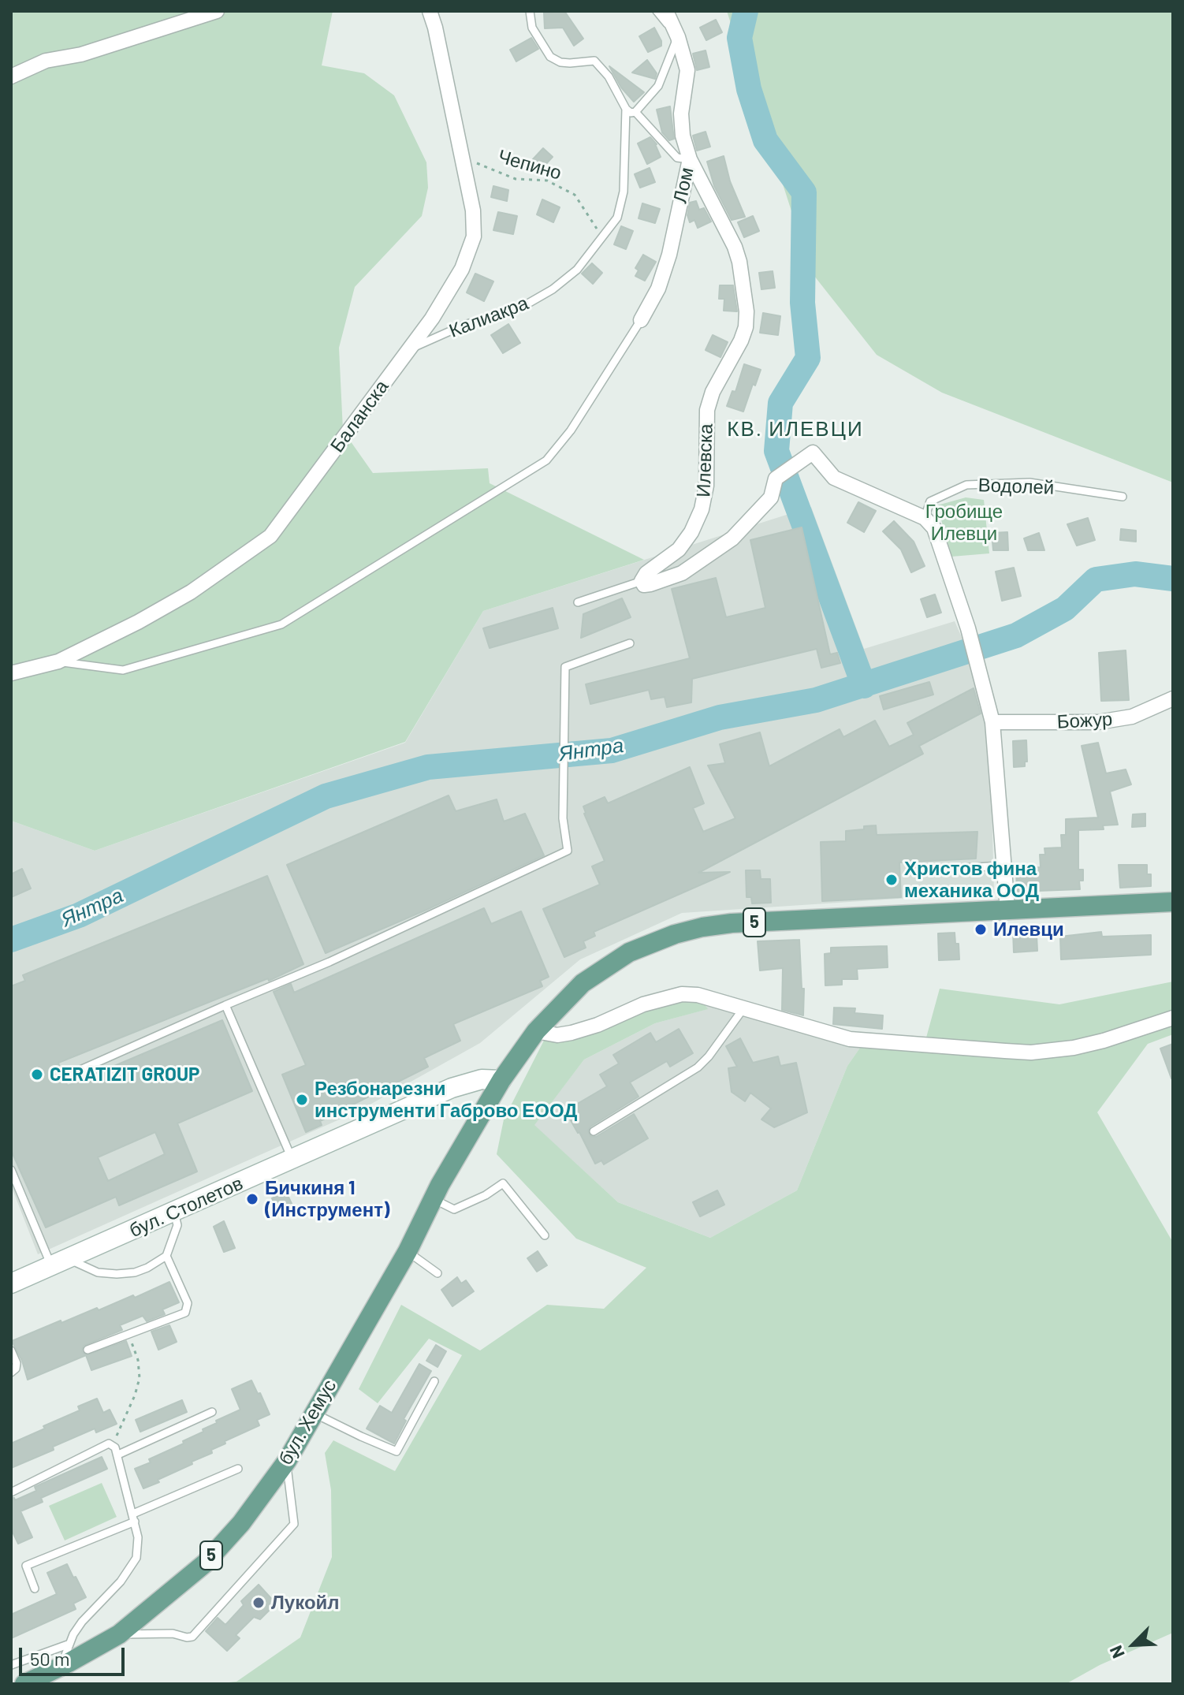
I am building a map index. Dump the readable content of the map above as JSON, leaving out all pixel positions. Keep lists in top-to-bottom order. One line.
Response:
{"streets":{"main road":["5","бул. Столетов","бул. Хемус"],"street":["Лом","Баланска","Илевска","Божур"],"lane":["Калиакра","Водолей"],"path":["Чепино"]},"crossings":[["Чепино","Калиакра"],["Чепино","Баланска"],["Лом","Илевска"],["Калиакра","Баланска"],["5","бул. Столетов"],["5","бул. Хемус"],["бул. Столетов","бул. Хемус"]],"districts":["КВ. ИЛЕВЦИ"],"water":["Янтра"],"parks":["Гробище Илевци"],"places":["Христов фина механика ООД","Илевци","CERATIZIT GROUP","Резбонарезни инструменти Габрово ЕООД","Бичкиня 1 (Инструмент)","Лукойл"],"scale_bar":"50 m","north":"bottom left"}
